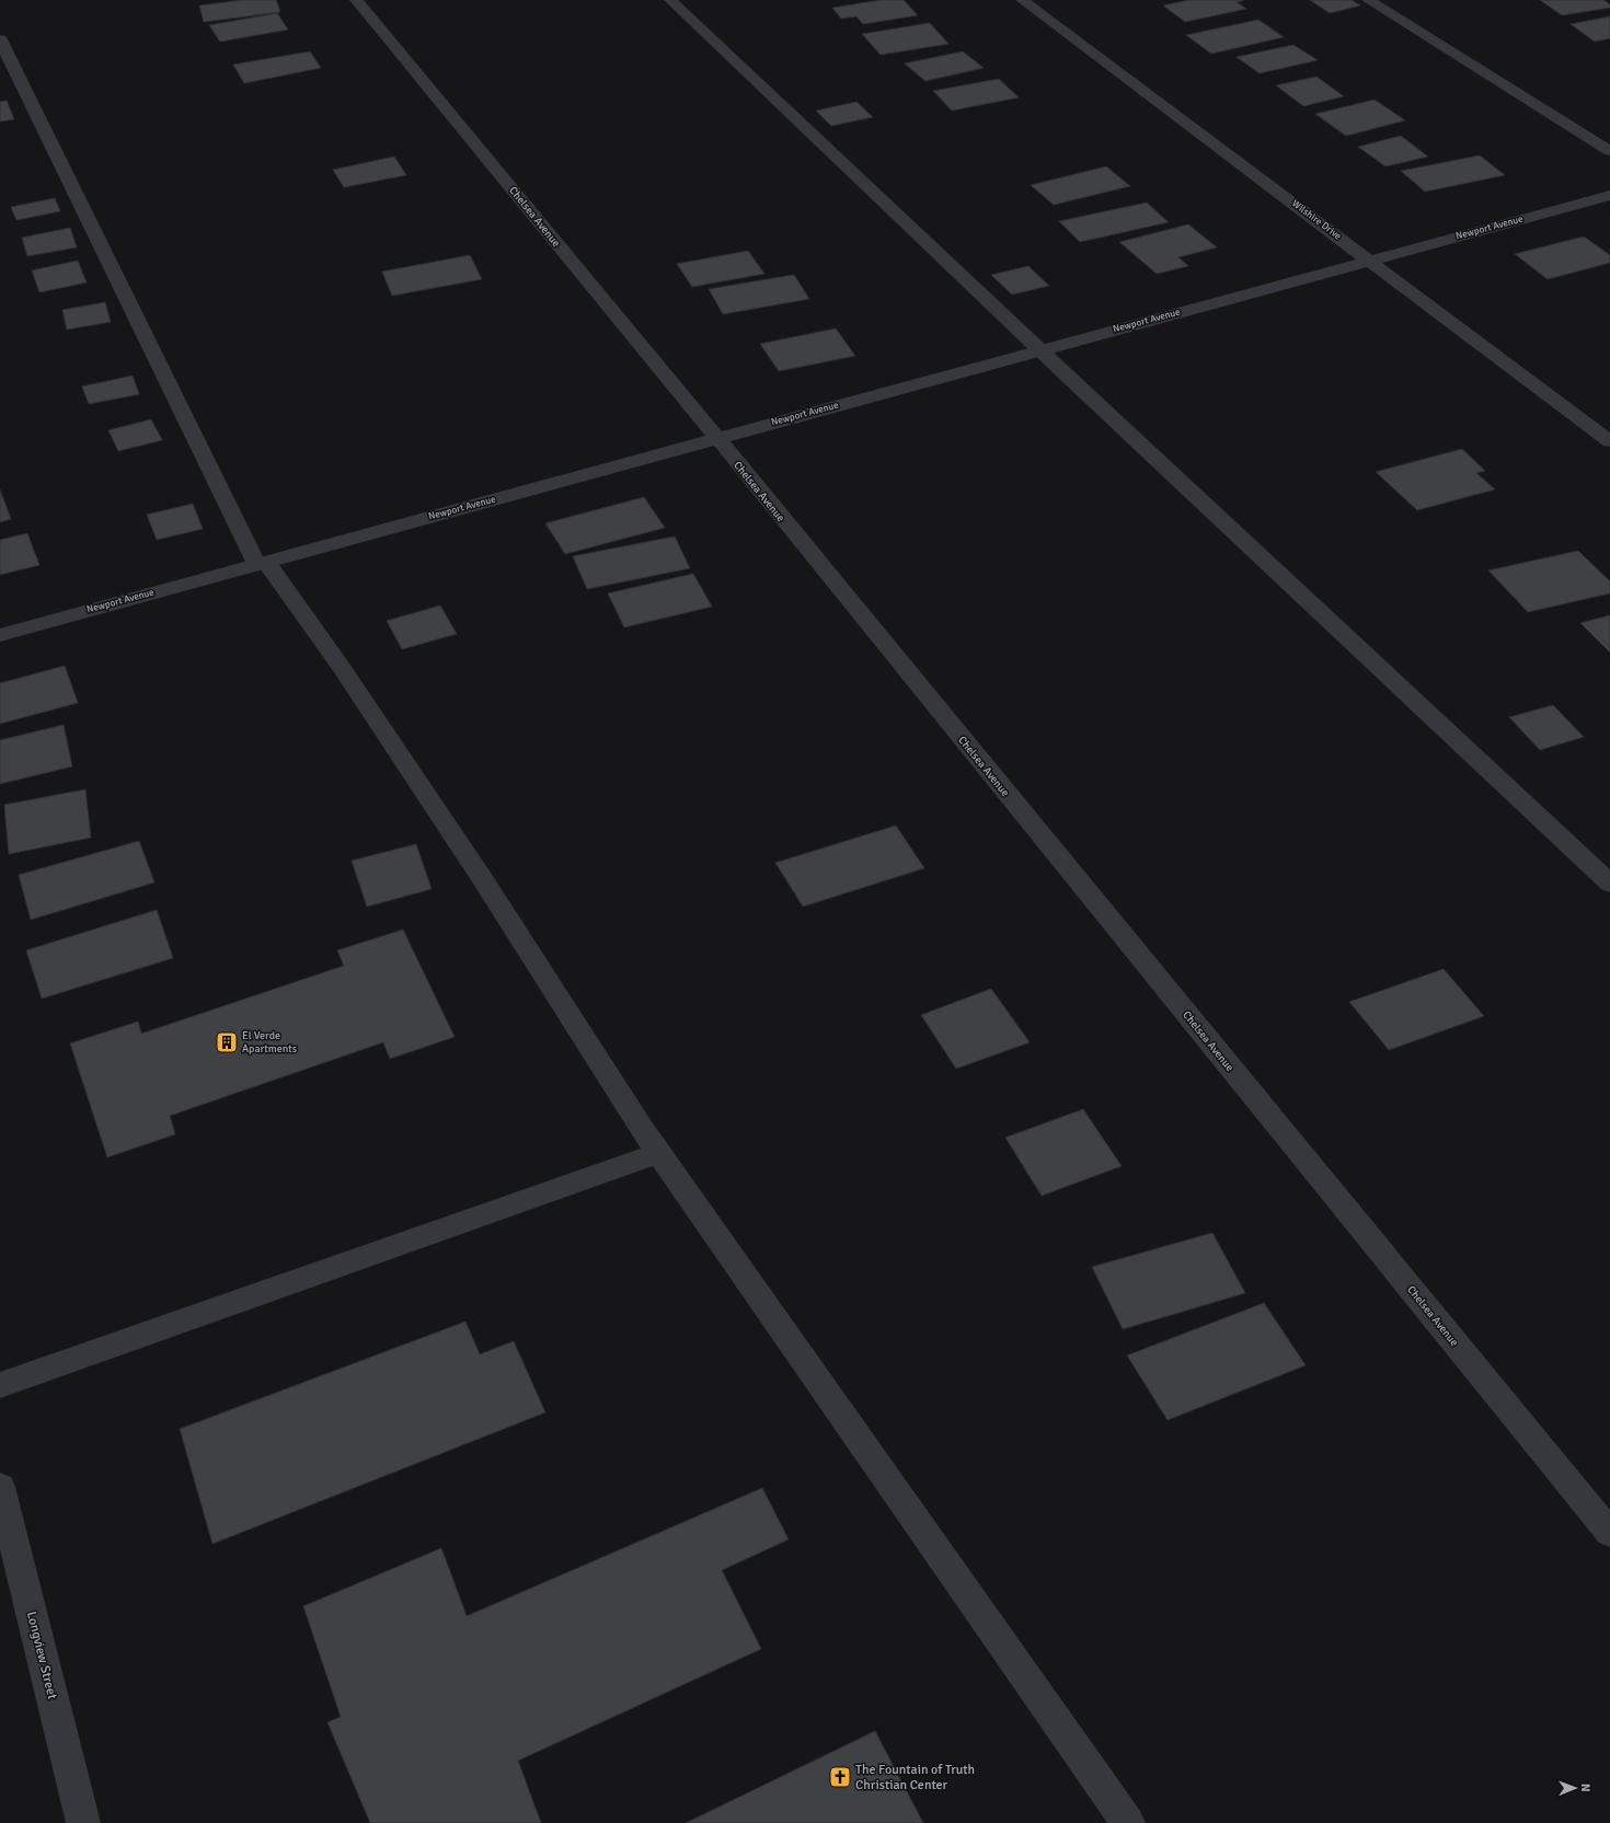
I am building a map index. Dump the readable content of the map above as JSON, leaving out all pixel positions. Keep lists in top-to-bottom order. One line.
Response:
{"streets":{"street":["Chelsea Avenue","Wilshire Drive","Newport Avenue","Longview Street"]},"crossings":[["Chelsea Avenue","Newport Avenue"],["Wilshire Drive","Newport Avenue"]],"places":{"building":["El Verde Apartments"],"church":["The Fountain of Truth Christian Center"]},"north":"right"}
